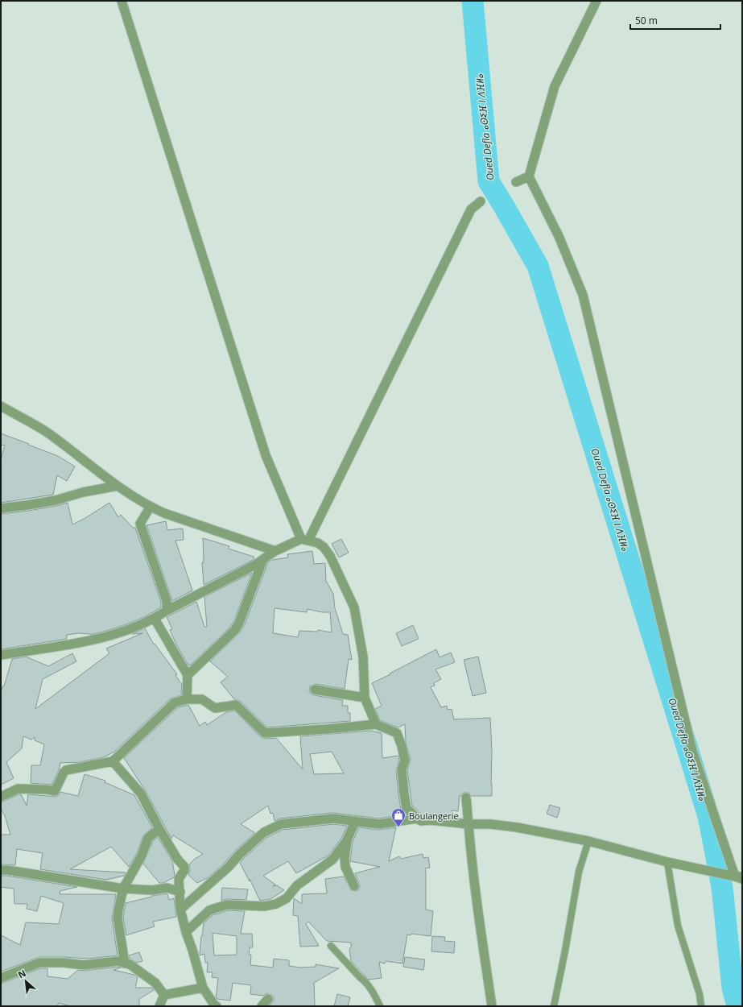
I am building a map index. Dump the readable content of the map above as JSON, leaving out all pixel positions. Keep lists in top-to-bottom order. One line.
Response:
{"water":["Oued Defla ⴰⵙⵉⴼ ⵏ ⴷⴼⵍⴰ"],"places":{"shop":["Boulangerie"]},"scale_bar":"50 m","north":"top left"}
